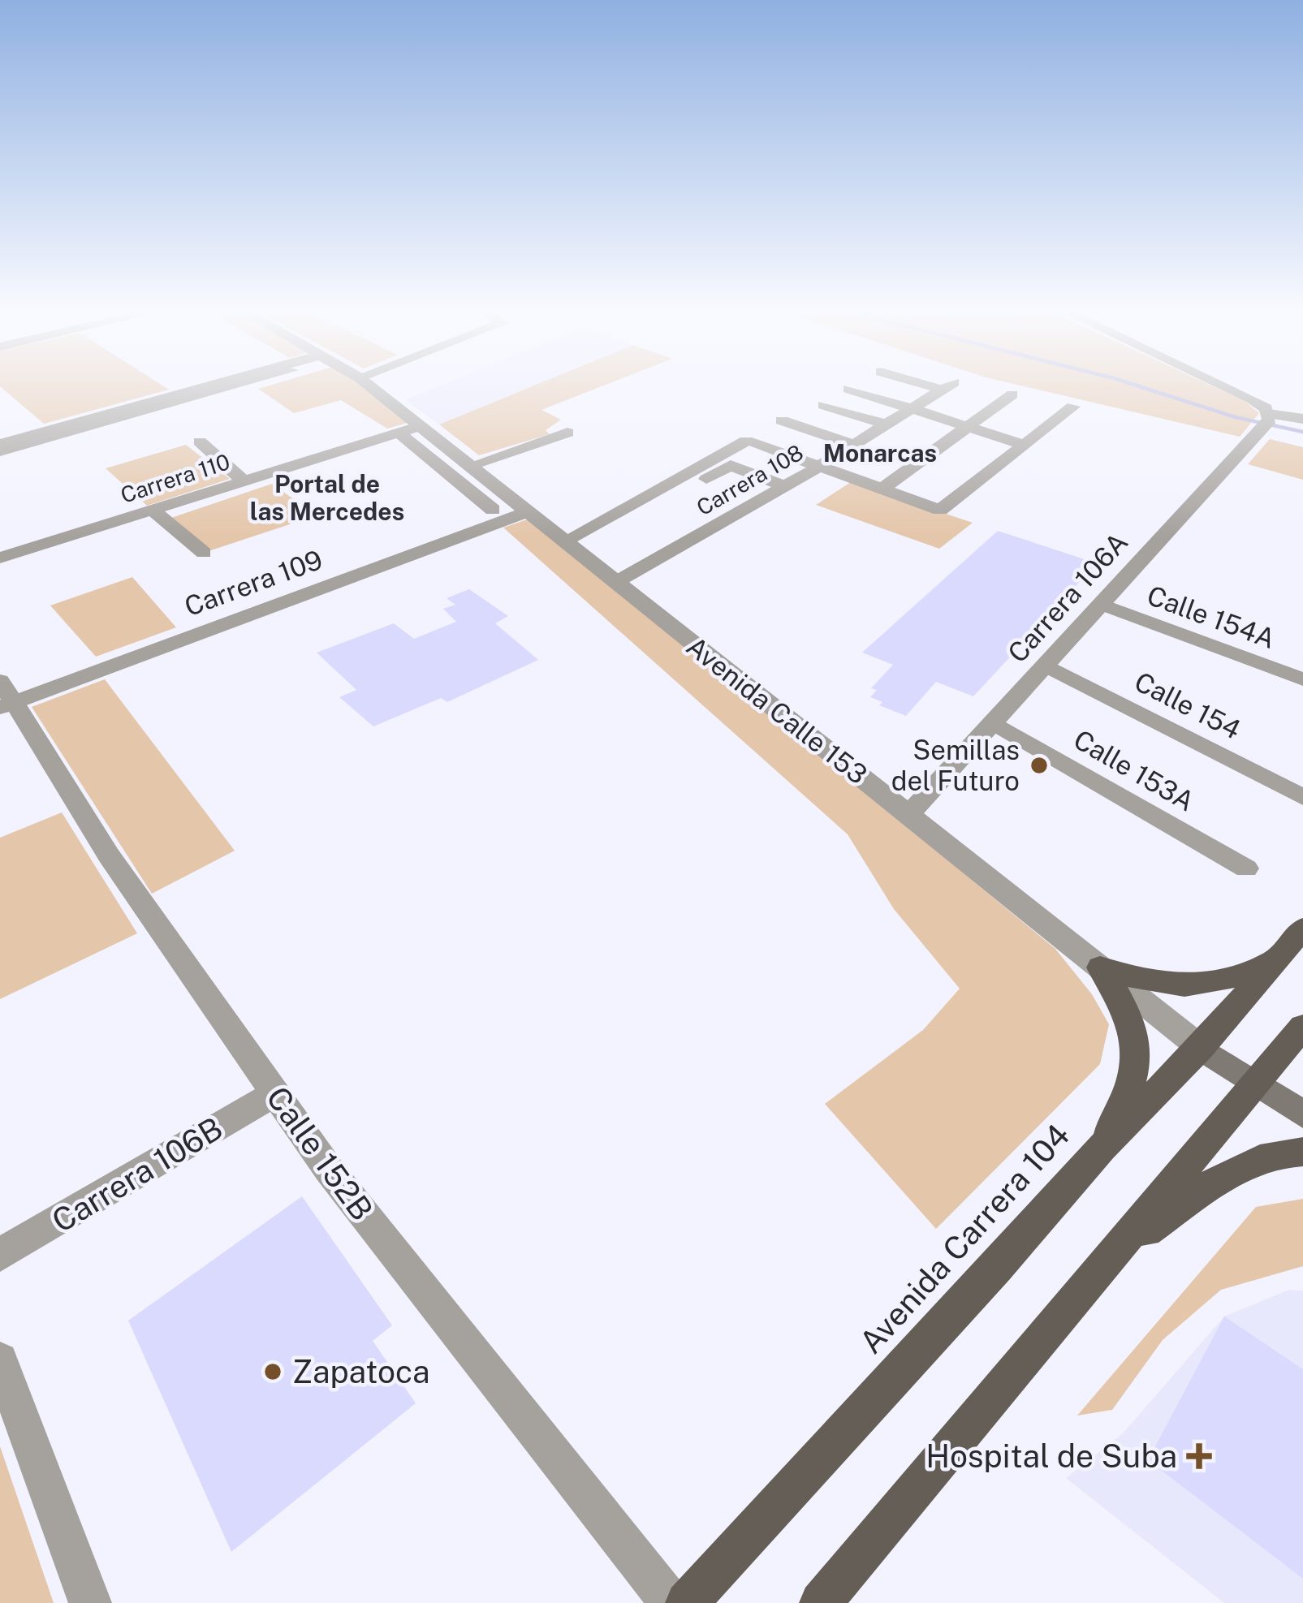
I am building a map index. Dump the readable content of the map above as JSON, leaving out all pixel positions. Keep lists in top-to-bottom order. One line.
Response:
{"streets":{"main road":["Avenida Calle 153","Avenida Carrera 104"],"street":["Carrera 110","Carrera 108","Carrera 109","Carrera 106A","Calle 154A","Calle 154","Calle 153A","Calle 152B","Carrera 106B"]},"crossings":[["Carrera 110","Avenida Calle 153"],["Carrera 108","Avenida Calle 153"],["Carrera 109","Avenida Calle 153"],["Carrera 109","Calle 152B"],["Carrera 106A","Calle 154A"],["Carrera 106A","Calle 154"],["Carrera 106A","Avenida Calle 153"],["Carrera 106A","Calle 153A"],["Avenida Calle 153","Avenida Carrera 104"],["Calle 152B","Carrera 106B"]],"districts":["Monarcas","Portal de las Mercedes"],"places":{"other":["Semillas del Futuro","Zapatoca"],"health":["Hospital de Suba"]}}
